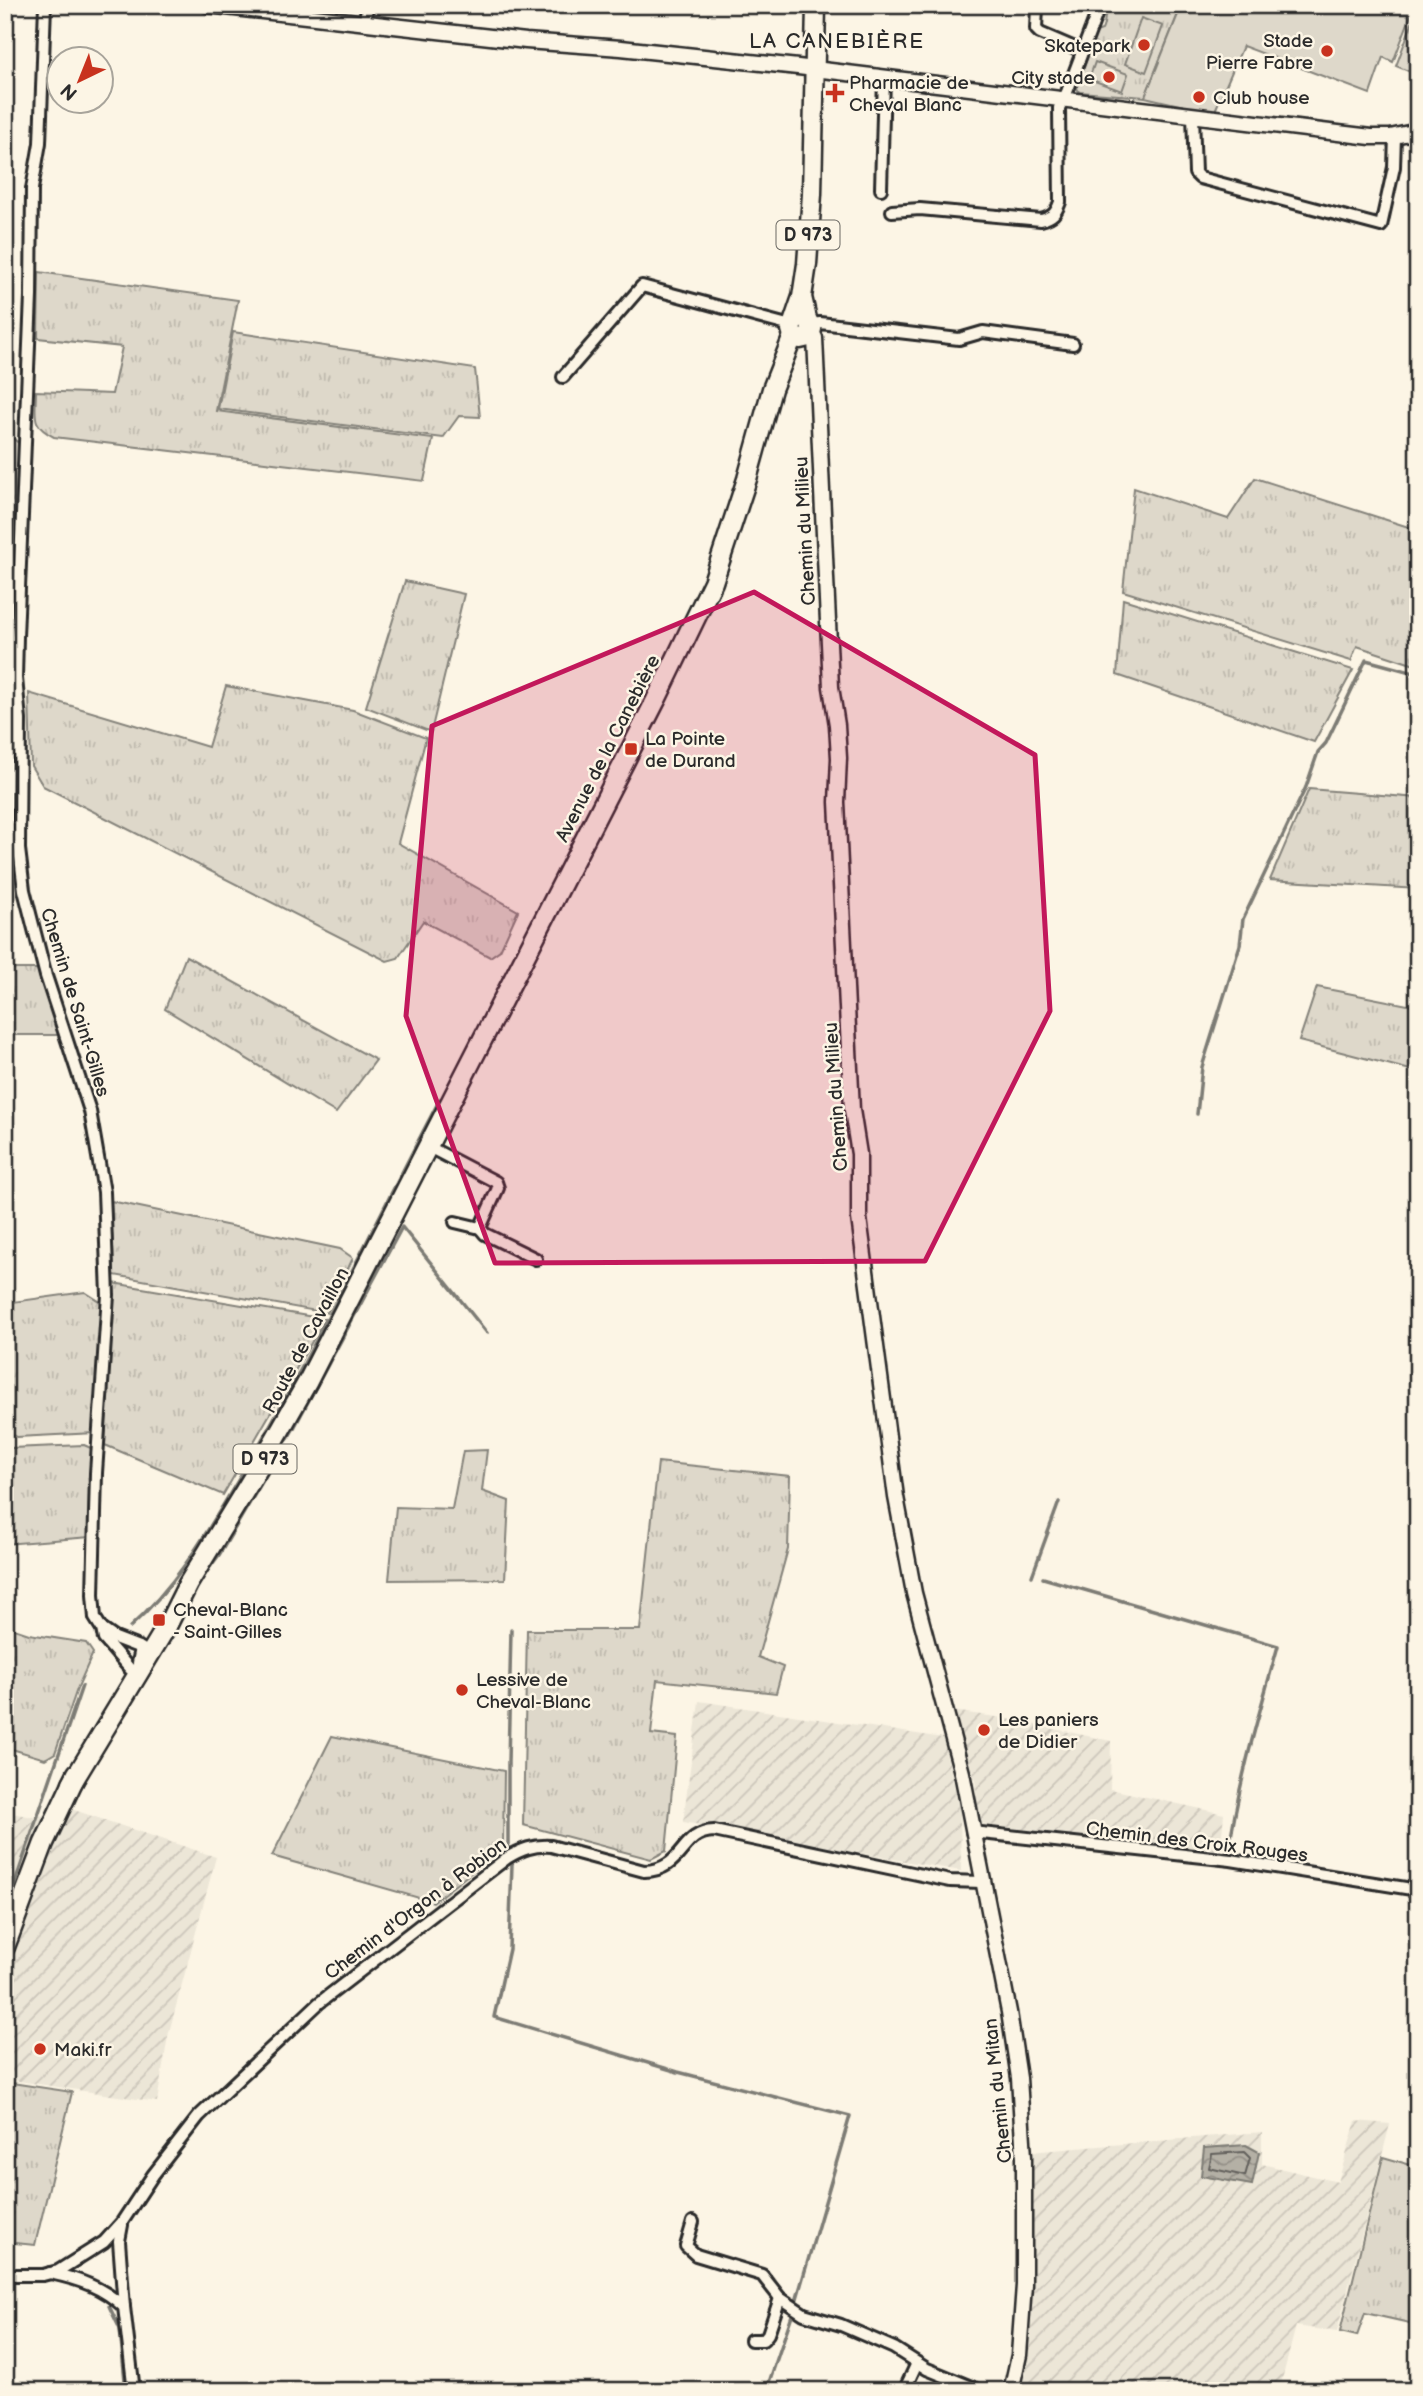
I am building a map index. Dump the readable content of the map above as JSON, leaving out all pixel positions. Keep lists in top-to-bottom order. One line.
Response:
{"streets":{"main road":["D 973","Avenue de la Canebière","Route de Cavaillon"],"street":["Chemin du Milieu","Chemin de Saint-Gilles","Chemin des Croix Rouges","Chemin d'Orgon à Robion","Chemin du Mitan"]},"crossings":[["D 973","Chemin du Milieu"],["D 973","Avenue de la Canebière"],["Chemin du Milieu","Avenue de la Canebière"],["Chemin du Milieu","Chemin des Croix Rouges"],["Chemin du Milieu","Chemin du Mitan"],["Avenue de la Canebière","Route de Cavaillon"],["Chemin de Saint-Gilles","Route de Cavaillon"],["Chemin des Croix Rouges","Chemin du Mitan"],["Chemin d'Orgon à Robion","Chemin du Mitan"]],"districts":["LA CANEBIÈRE"],"places":{"other":["Skatepark","Stade Pierre Fabre","City stade","Club house","Lessive de Cheval-Blanc","Les paniers de Didier","Maki.fr"],"health":["Pharmacie de Cheval Blanc"],"transit":["La Pointe de Durand","Cheval-Blanc - Saint-Gilles"]},"north":"bottom left"}
